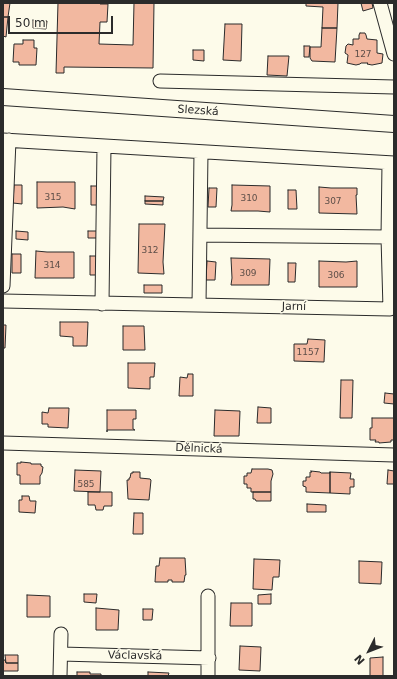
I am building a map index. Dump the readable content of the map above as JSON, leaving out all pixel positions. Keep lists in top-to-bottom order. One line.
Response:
{"streets":{"street":["Slezská","Jarní","Dělnická","Václavská"]},"house_numbers":["127","315","310","307","312","314","309","306","1157","585"],"scale_bar":"50 m","north":"bottom left"}
